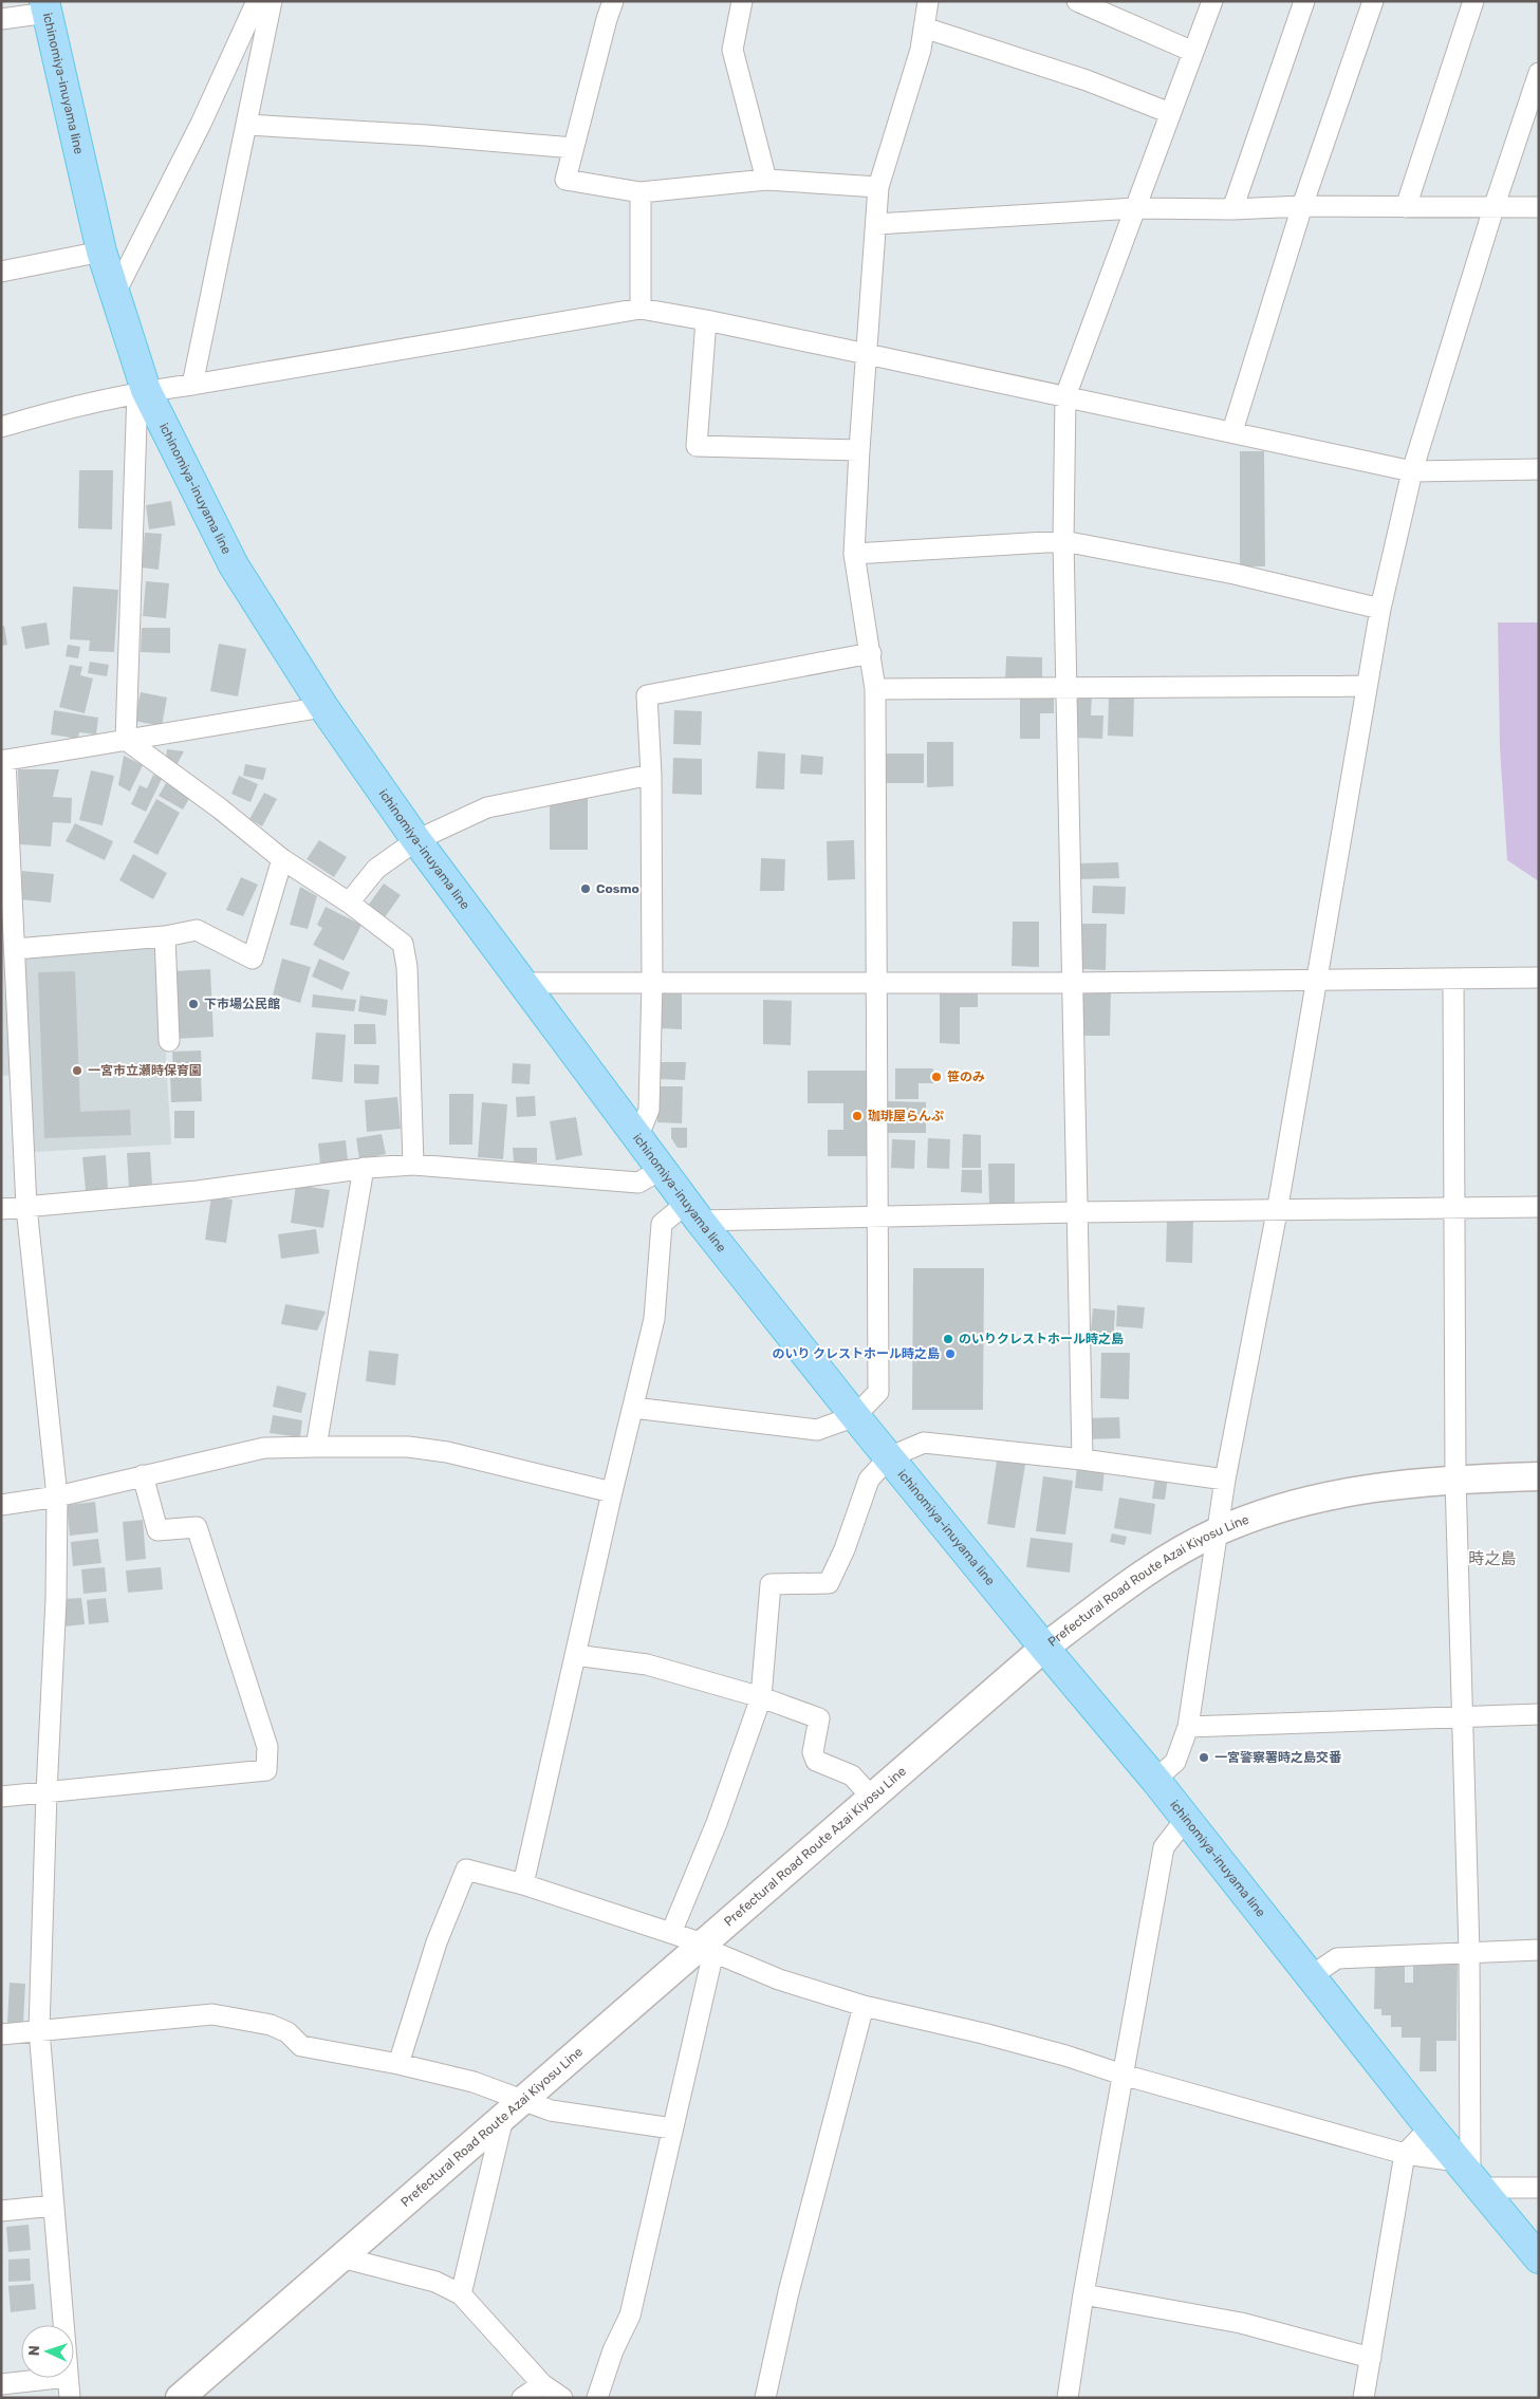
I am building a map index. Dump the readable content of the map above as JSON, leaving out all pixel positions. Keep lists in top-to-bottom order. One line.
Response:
{"streets":{"main road":["ichinomiya-inuyama line","Prefectural Road Route Azai Kiyosu Line"]},"crossings":[["ichinomiya-inuyama line","Prefectural Road Route Azai Kiyosu Line"]],"districts":["時之島"],"places":["Cosmo","下市場公民館","一宮市立瀬時保育園","笹のみ","珈琲屋らんぷ","のいりクレストホール時之島","のいり クレストホール時之島","一宮警察署時之島交番"],"north":"left"}
